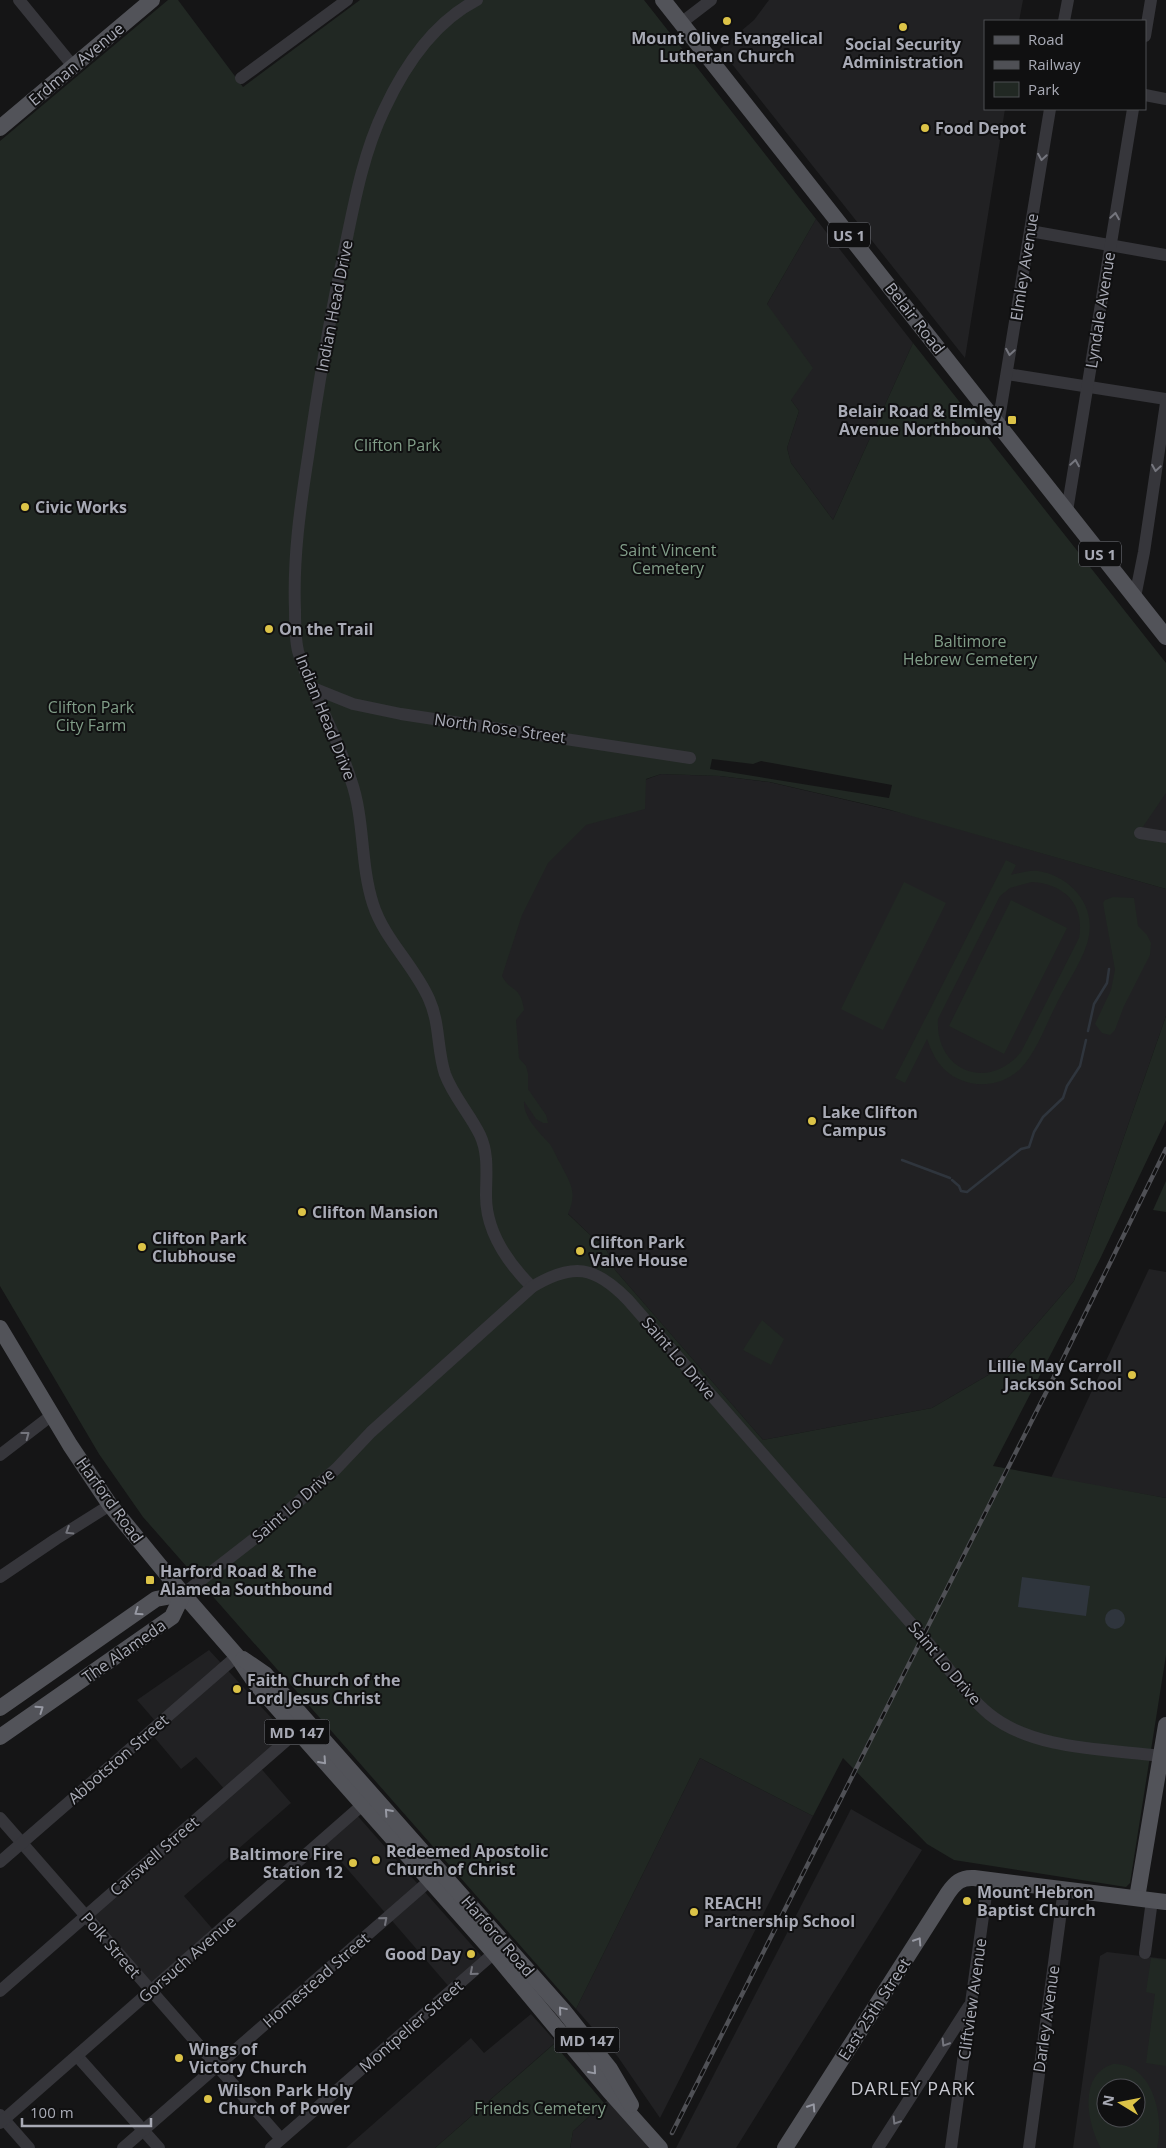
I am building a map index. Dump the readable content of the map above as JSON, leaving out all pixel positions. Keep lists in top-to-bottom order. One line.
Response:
{"streets":{"main road":["Erdman Avenue","US 1","Belair Road","Harford Road","The Alameda","MD 147","East 25th Street"],"street":["Elmley Avenue","Indian Head Drive","Lyndale Avenue","North Rose Street","Saint Lo Drive","Abbotston Street","Carswell Street","Polk Street","Gorsuch Avenue","Homestead Street","Cliftview Avenue","Darley Avenue","Montpelier Street"]},"crossings":[["Elmley Avenue","Belair Road"],["Indian Head Drive","North Rose Street"],["Indian Head Drive","Saint Lo Drive"],["Lyndale Avenue","Belair Road"],["Saint Lo Drive","Harford Road"],["Saint Lo Drive","The Alameda"],["Harford Road","The Alameda"],["Harford Road","Abbotston Street"],["Harford Road","Carswell Street"],["Harford Road","Gorsuch Avenue"],["Harford Road","Homestead Street"],["Harford Road","Montpelier Street"],["Abbotston Street","Polk Street"],["Carswell Street","Polk Street"],["Polk Street","Gorsuch Avenue"],["Polk Street","Homestead Street"],["Polk Street","Montpelier Street"],["Cliftview Avenue","East 25th Street"]],"one_way":["Elmley Avenue","Homestead Street","East 25th Street","Montpelier Street"],"districts":["DARLEY PARK"],"parks":["Clifton Park","Saint Vincent Cemetery","Baltimore Hebrew Cemetery","Clifton Park City Farm","Friends Cemetery"],"places":{"other":["Mount Olive Evangelical Lutheran Church","Social Security Administration","Food Depot","Civic Works","On the Trail","Lake Clifton Campus","Clifton Mansion","Clifton Park Clubhouse","Clifton Park Valve House","Lillie May Carroll Jackson School","Faith Church of the Lord Jesus Christ","Redeemed Apostolic Church of Christ","Baltimore Fire Station 12","Mount Hebron Baptist Church","REACH! Partnership School","Good Day","Wings of Victory Church","Wilson Park Holy Church of Power"],"transit":["Belair Road & Elmley Avenue Northbound","Harford Road & The Alameda Southbound"]},"legend":["Road","Railway","Park"],"scale_bar":"100 m","north":"left"}
